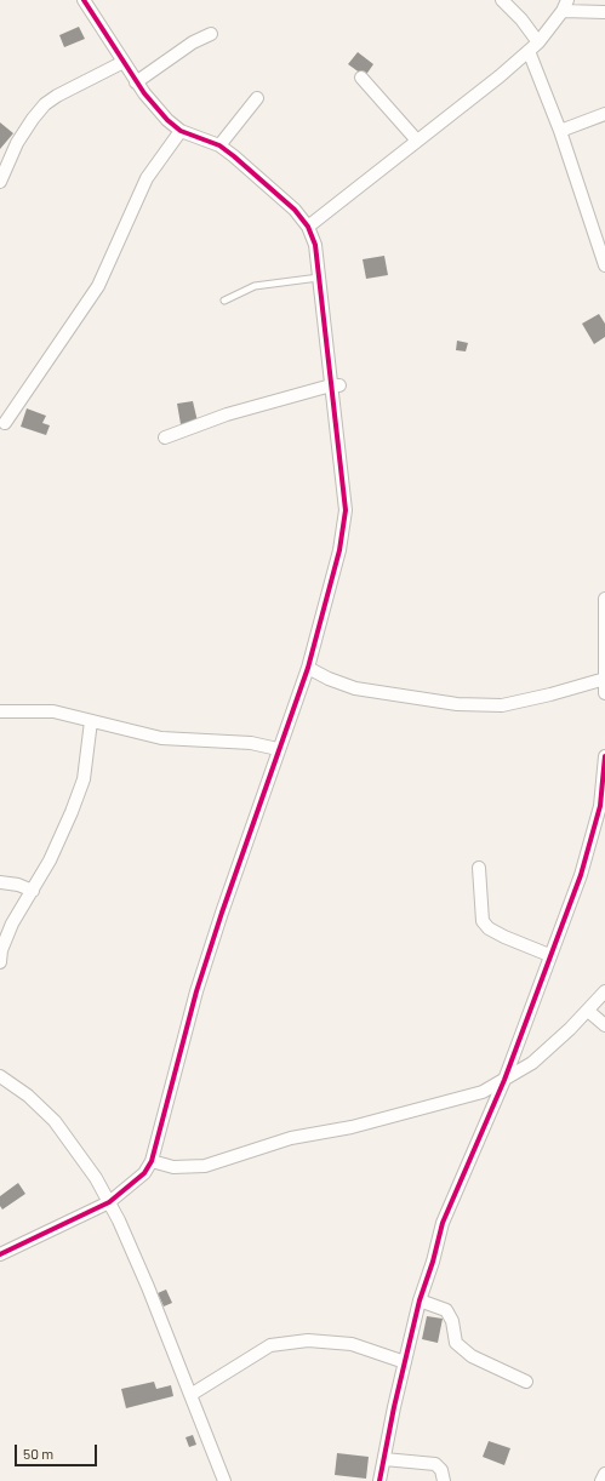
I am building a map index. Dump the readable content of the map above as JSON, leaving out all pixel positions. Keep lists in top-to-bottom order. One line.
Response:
{"scale_bar":"50 m"}
